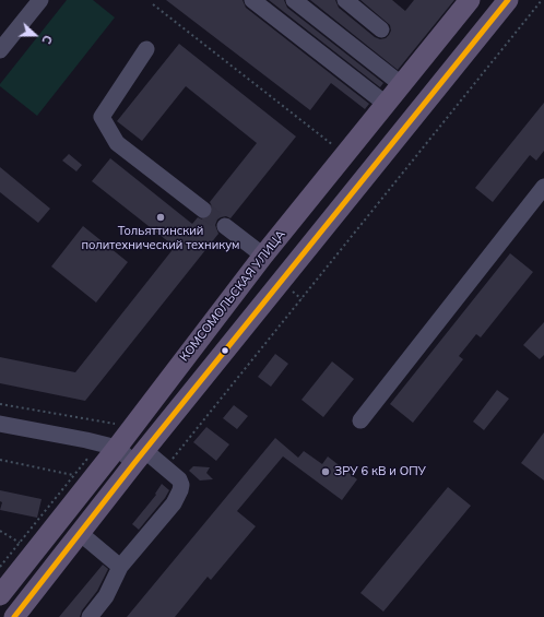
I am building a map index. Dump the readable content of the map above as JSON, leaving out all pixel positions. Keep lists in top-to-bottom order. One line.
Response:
{"streets":{"main road":["КОМСОМОЛЬСКАЯ УЛИЦА"]},"places":["Тольяттинский политехнический техникум","ЗРУ 6 кВ и ОПУ"],"north":"right"}
